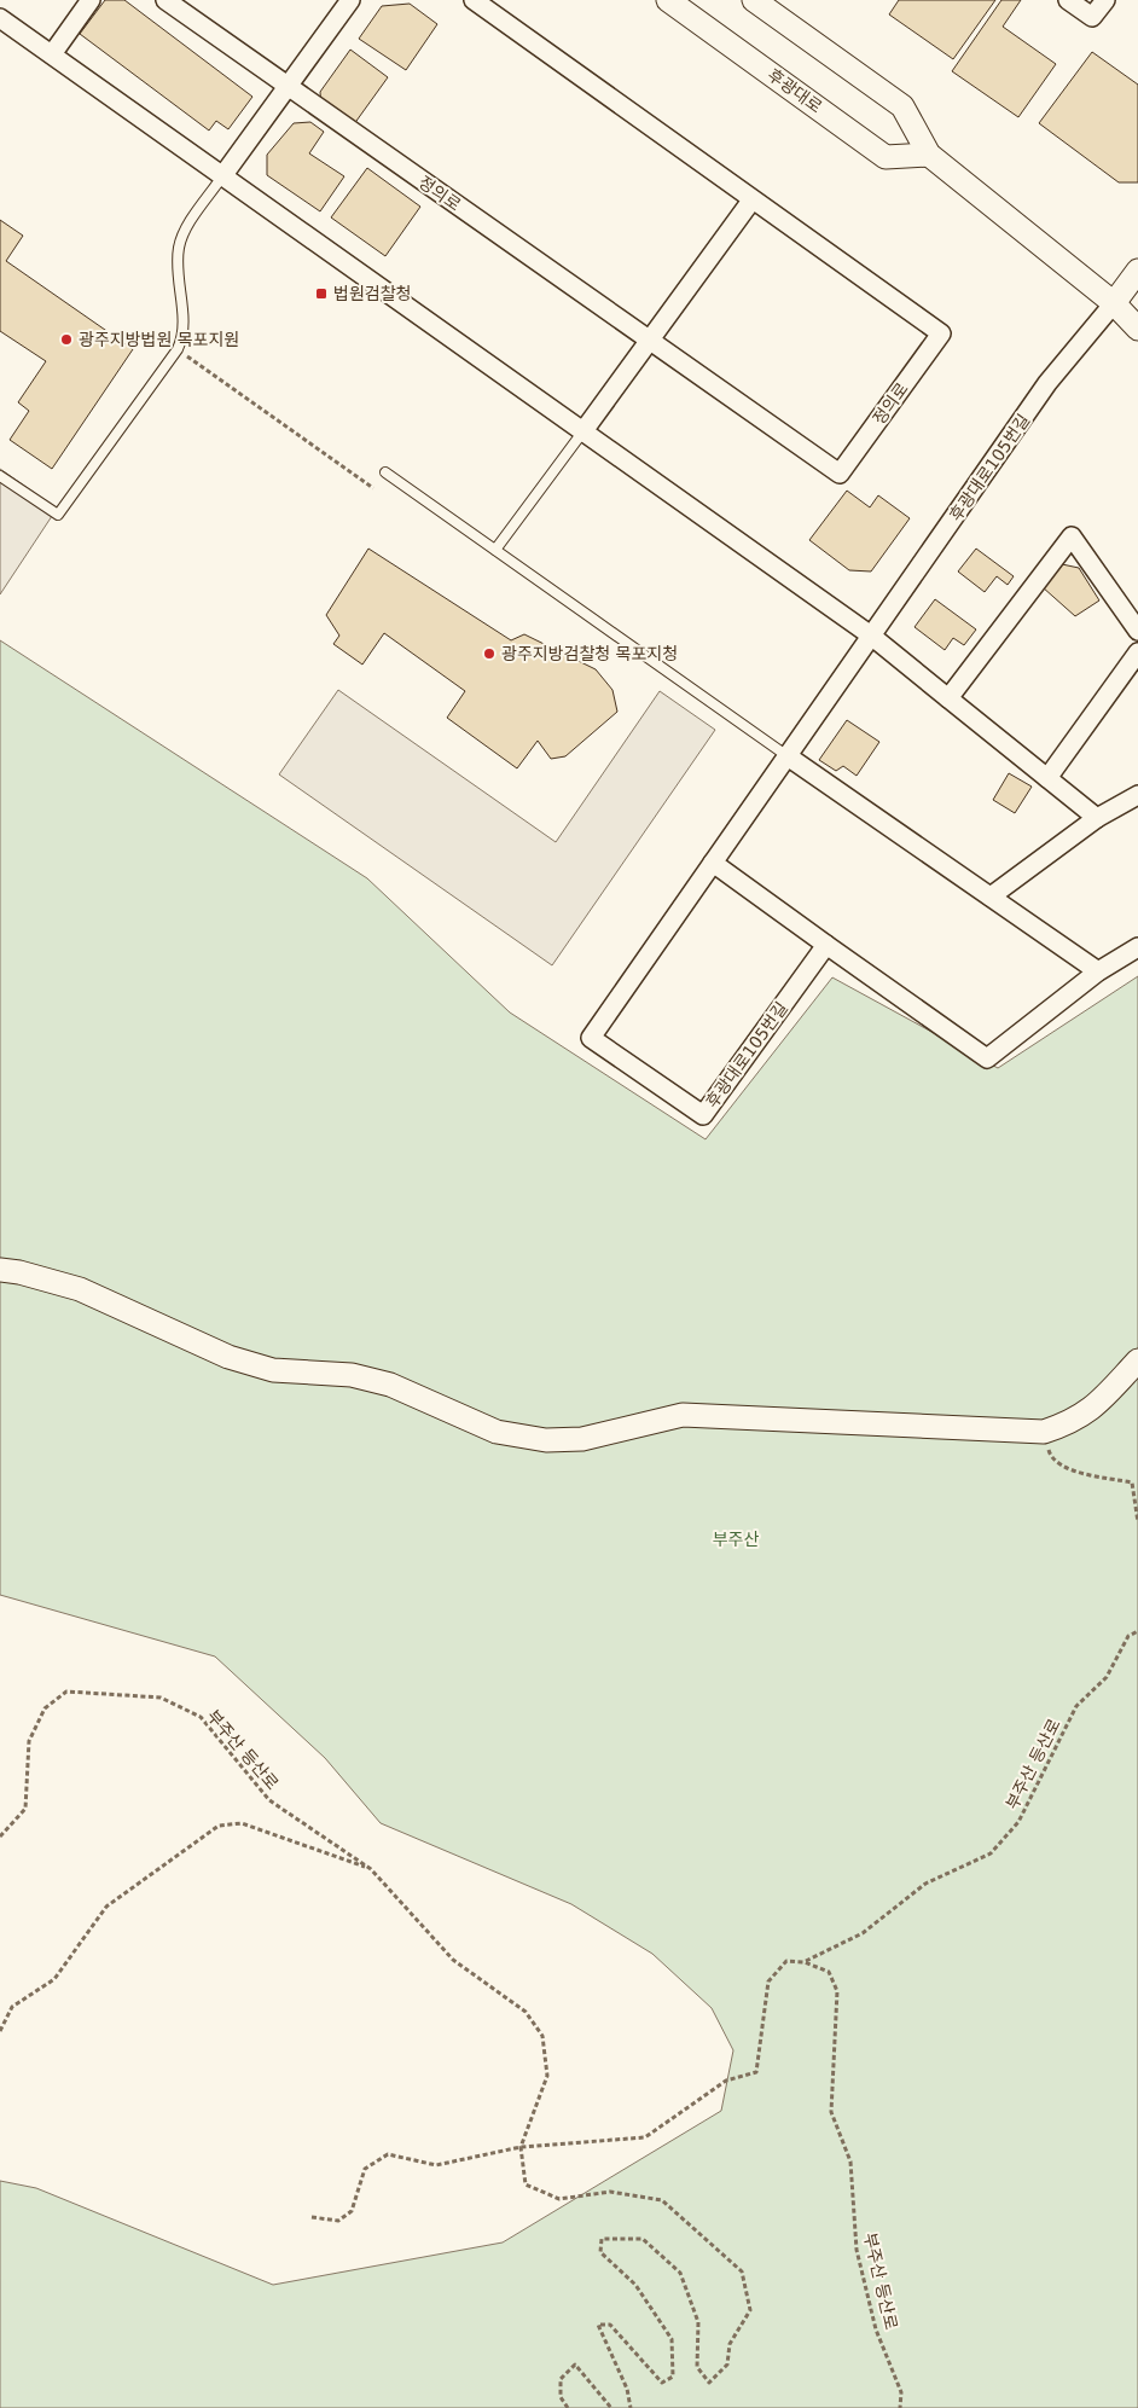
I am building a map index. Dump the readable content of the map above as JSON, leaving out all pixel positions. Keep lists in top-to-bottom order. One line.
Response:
{"streets":{"street":["후광대로","정의로","후광대로105번길"],"path":["부주산 등산로"]},"parks":["부주산"],"places":{"transit":["법원검찰청"],"other":["광주지방법원 목포지원","광주지방검찰청 목포지청"]}}
